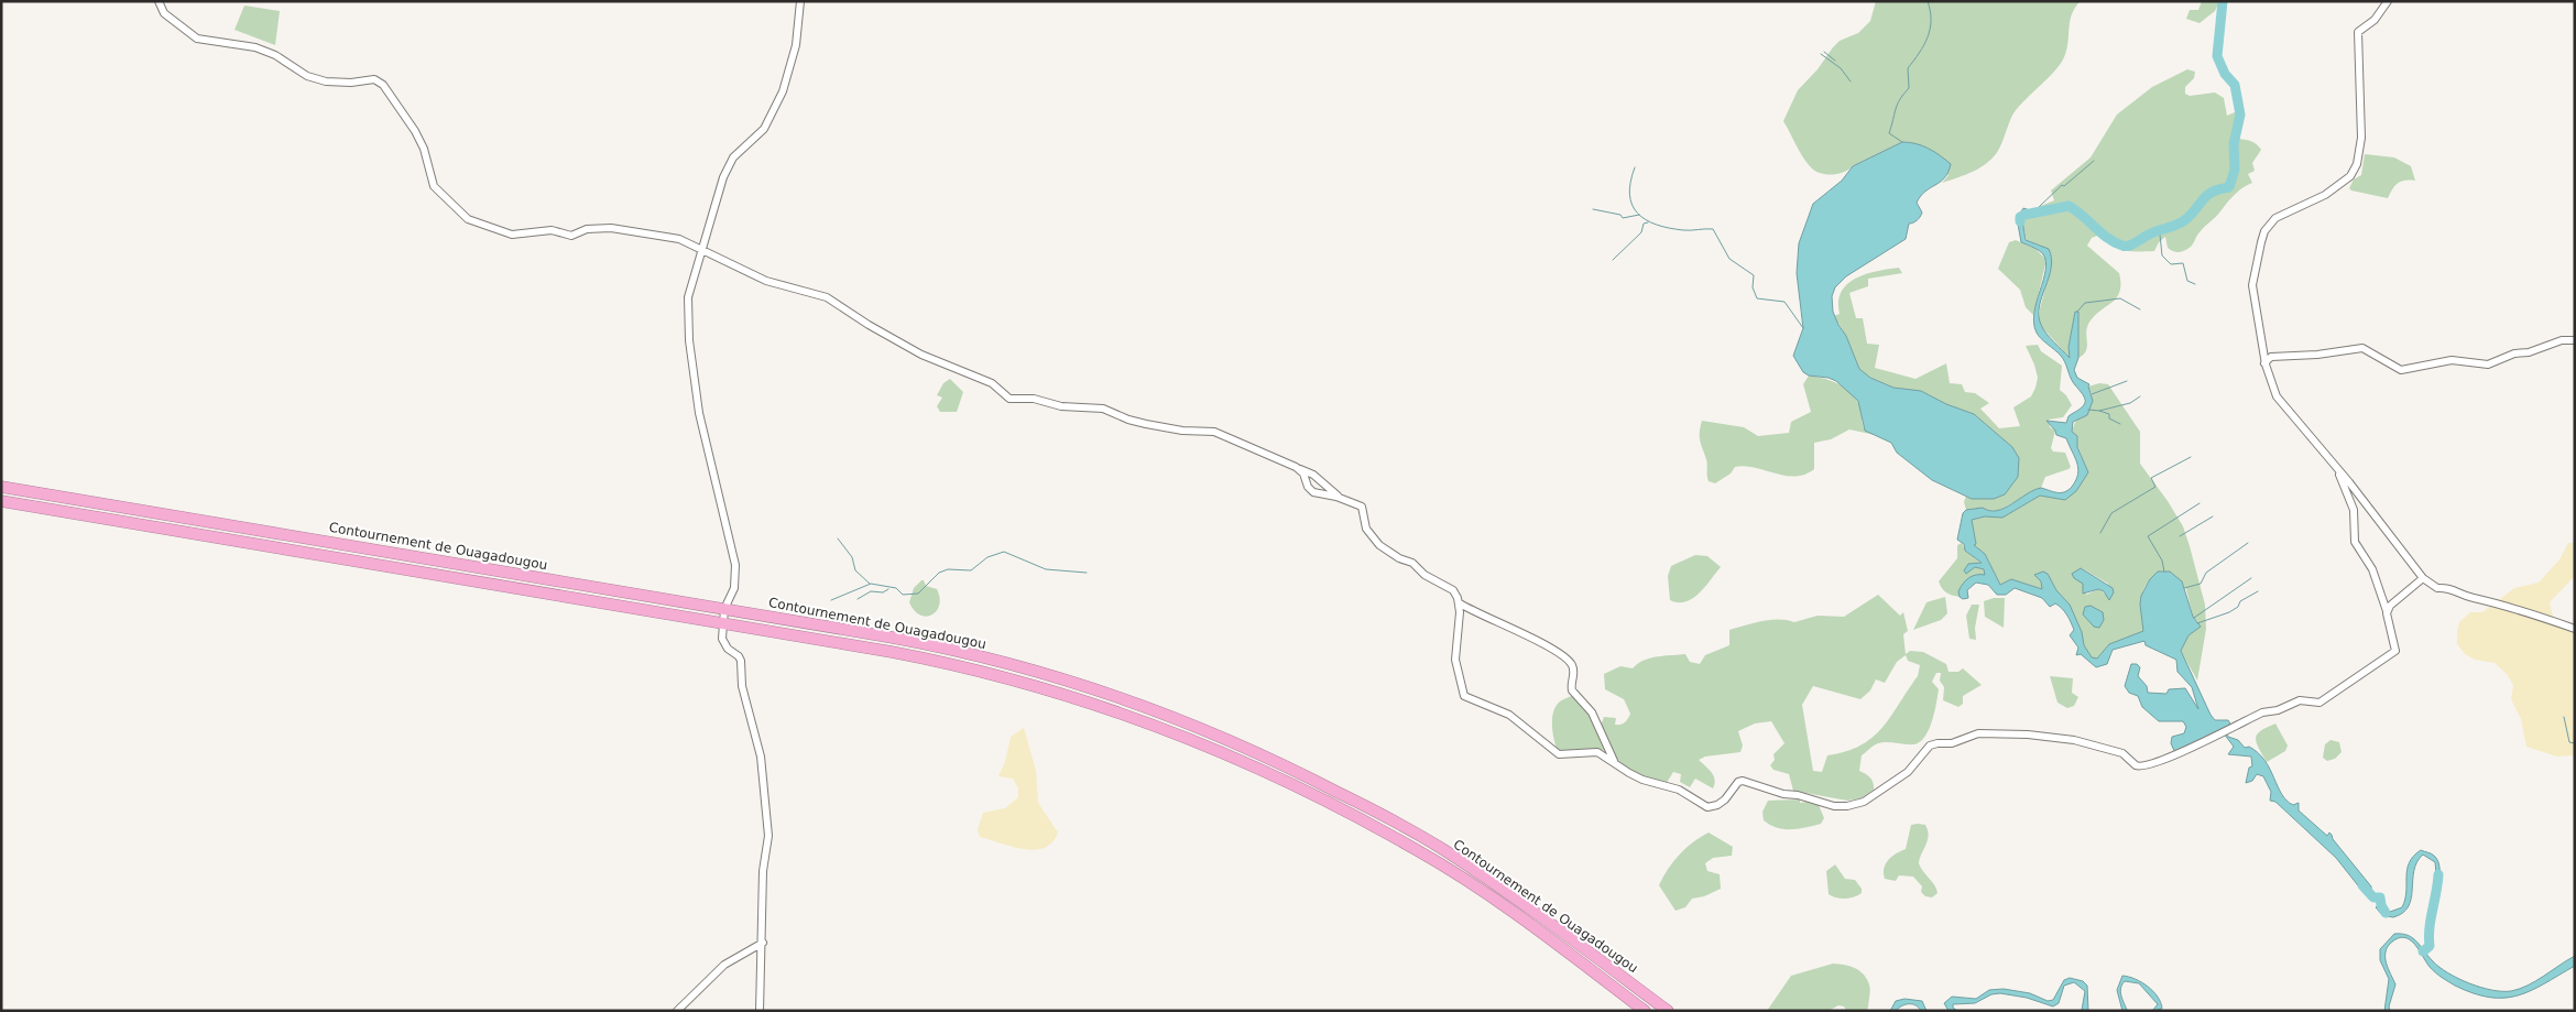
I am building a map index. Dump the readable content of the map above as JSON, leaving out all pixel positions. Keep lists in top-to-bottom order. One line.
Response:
{"streets":{"highway":["Contournement de Ouagadougou"]}}
